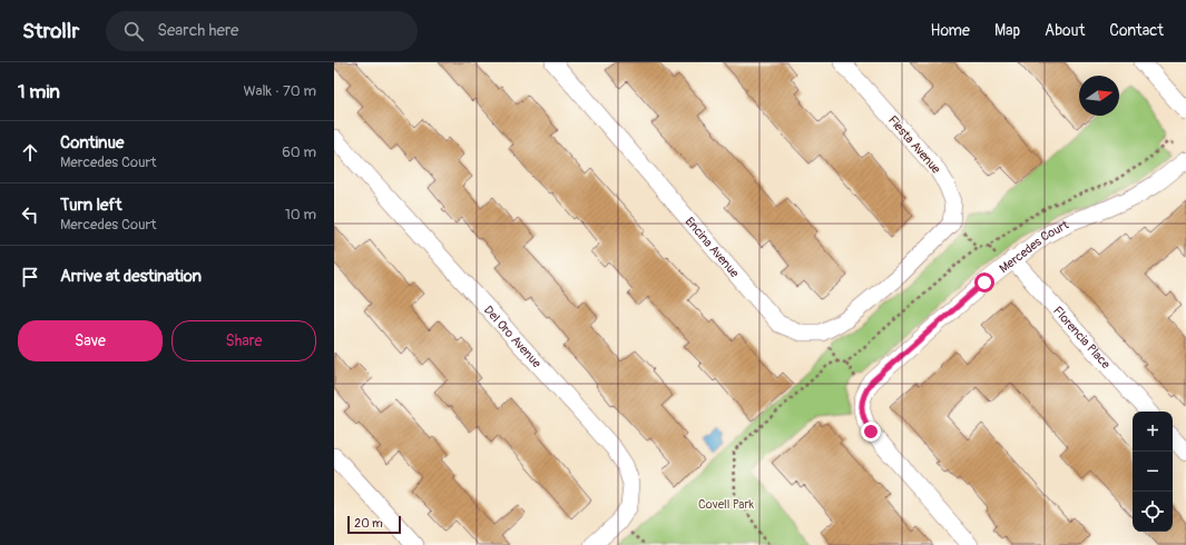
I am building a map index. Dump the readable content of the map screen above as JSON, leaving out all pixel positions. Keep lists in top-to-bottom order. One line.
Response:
{"streets":{"street":["Fiesta Avenue","Encina Avenue","Mercedes Court","Del Oro Avenue","Florencia Place"]},"crossings":[["Fiesta Avenue","Encina Avenue"],["Mercedes Court","Florencia Place"]],"parks":["Covell Park"],"scale_bar":"20 m","north":"right","page":{"header":"Strollr","search":"Search here","nav":["Home","Map","About","Contact"],"heading":["1 min","Walk · 70 m"],"list":[["Continue","Mercedes Court","60 m"],["Turn left","Mercedes Court","10 m"],"Arrive at destination"],"buttons":["Save","Share"],"map_buttons":["+","−"],"scale":"20 m"}}
